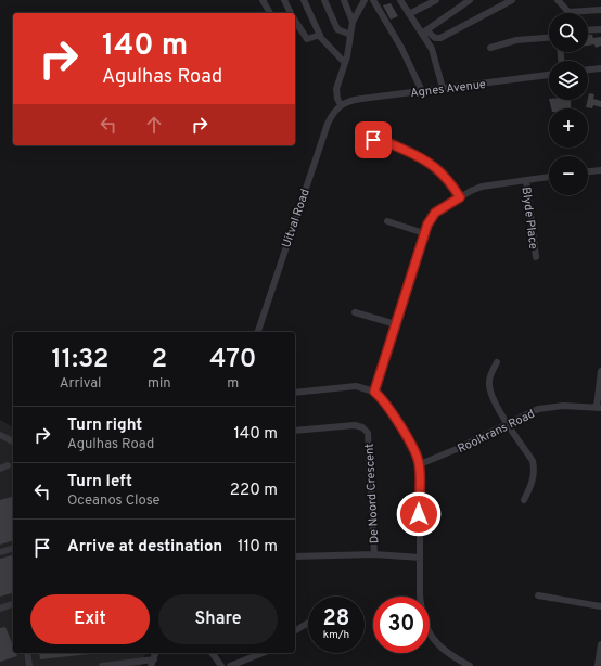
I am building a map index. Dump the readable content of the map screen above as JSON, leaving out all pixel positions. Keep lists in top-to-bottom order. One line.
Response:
{"streets":{"street":["Agnes Avenue","Uitval Road","Blyde Place","Rooikrans Road","De Noord Crescent"]},"crossings":[["Agnes Avenue","Uitval Road"]],"page":{"map_buttons":["+","−"],"turn":["140 m","Agulhas Road"],"eta":["11:32","Arrival","2","min","470","m"],"list":[{"name":"Turn right","note":"Agulhas Road","value":"140 m"},{"name":"Turn left","note":"Oceanos Close","value":"220 m"},{"name":"Arrive at destination","value":"110 m"}],"buttons":["Exit","Share"],"speed":"28 km/h","limit":"30"}}
